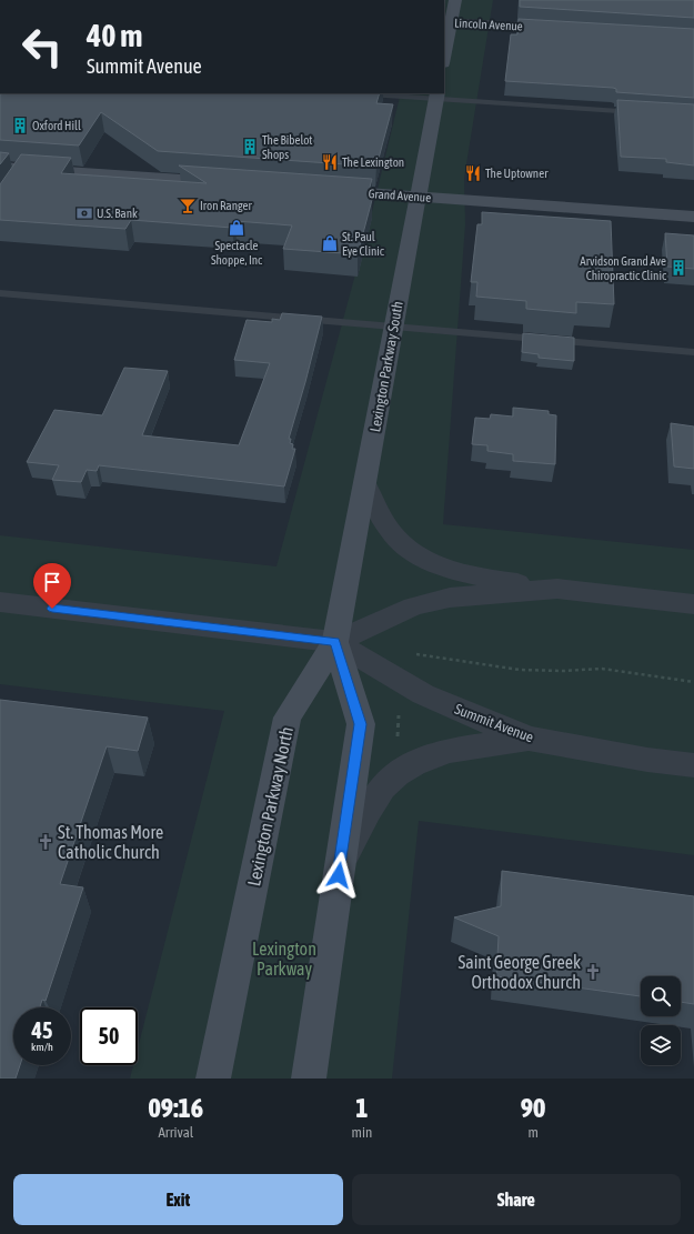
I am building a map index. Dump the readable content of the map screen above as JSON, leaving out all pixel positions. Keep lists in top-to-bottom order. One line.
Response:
{"streets":{"main road":["Grand Avenue","Lexington Parkway South","Lexington Parkway North"],"street":["Lincoln Avenue","Summit Avenue"]},"crossings":[["Grand Avenue","Lexington Parkway South"],["Lexington Parkway South","Summit Avenue"],["Lexington Parkway South","Lexington Parkway North"],["Summit Avenue","Lexington Parkway North"]],"parks":["Lexington Parkway"],"places":{"building":["Oxford Hill","The Bibelot Shops","Arvidson Grand Ave Chiropractic Clinic"],"restaurant":["The Lexington","The Uptowner"],"bar":["Iron Ranger"],"bank":["U.S. Bank"],"shop":["Spectacle Shoppe, Inc","St. Paul Eye Clinic"],"church":["St. Thomas More Catholic Church","Saint George Greek Orthodox Church"]},"page":{"turn":["40 m","Summit Avenue"],"speed":"45 km/h","limit":"50","eta":["09:16","Arrival","1","min","90","m"],"buttons":["Exit","Share"]}}
